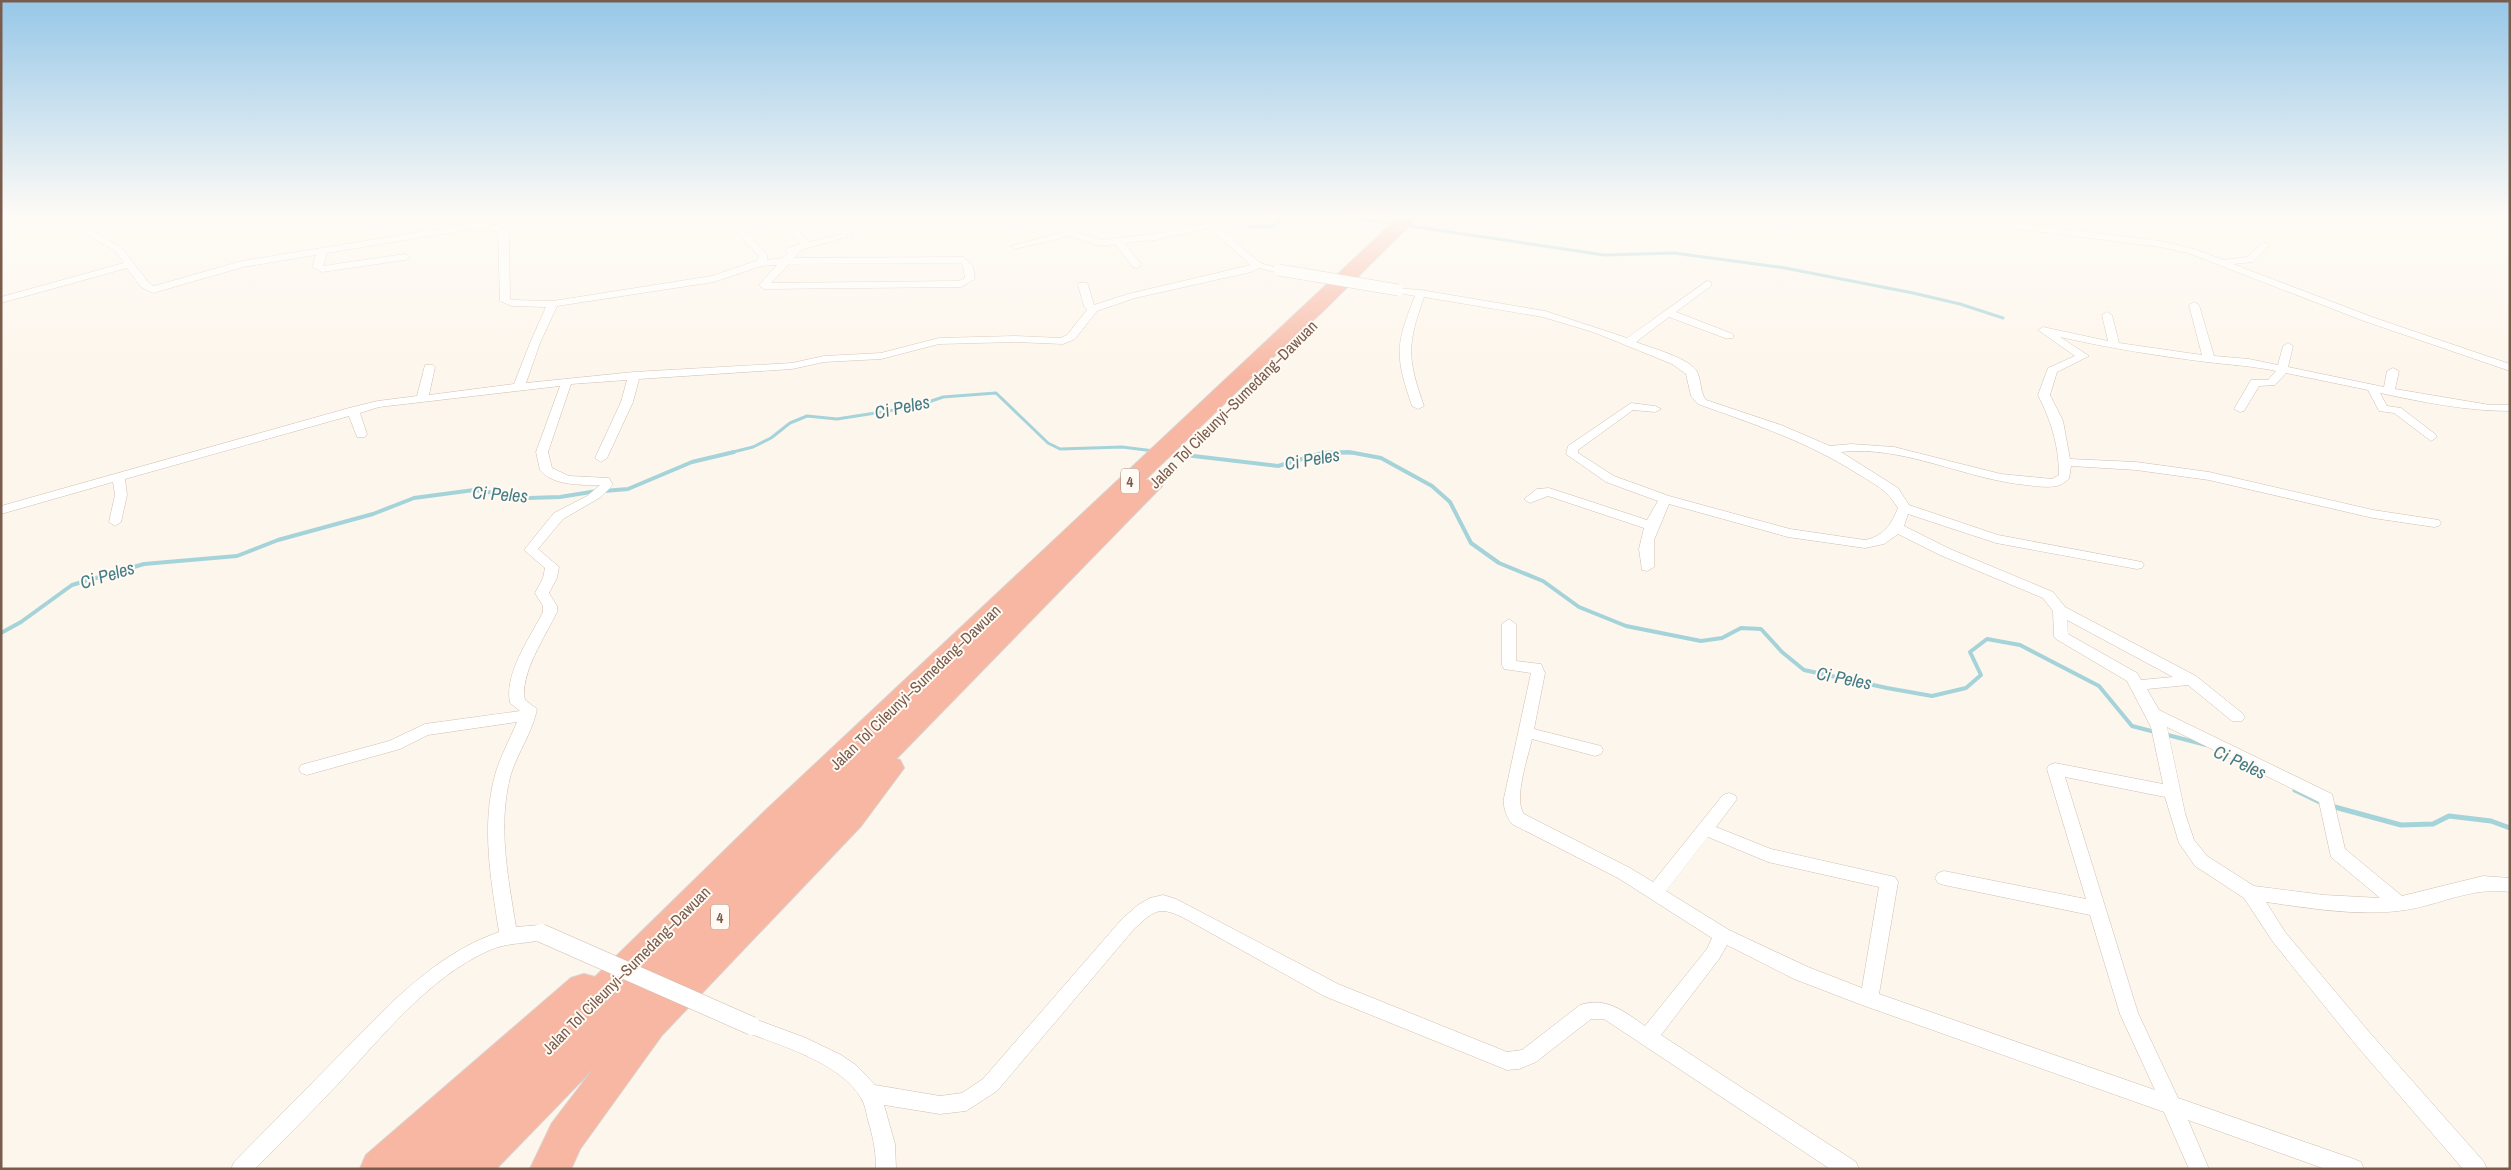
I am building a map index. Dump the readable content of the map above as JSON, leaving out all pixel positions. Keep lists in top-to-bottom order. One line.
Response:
{"streets":{"highway":["Jalan Tol Cileunyi–Sumedang–Dawuan","4"]},"water":["Ci Peles"]}
